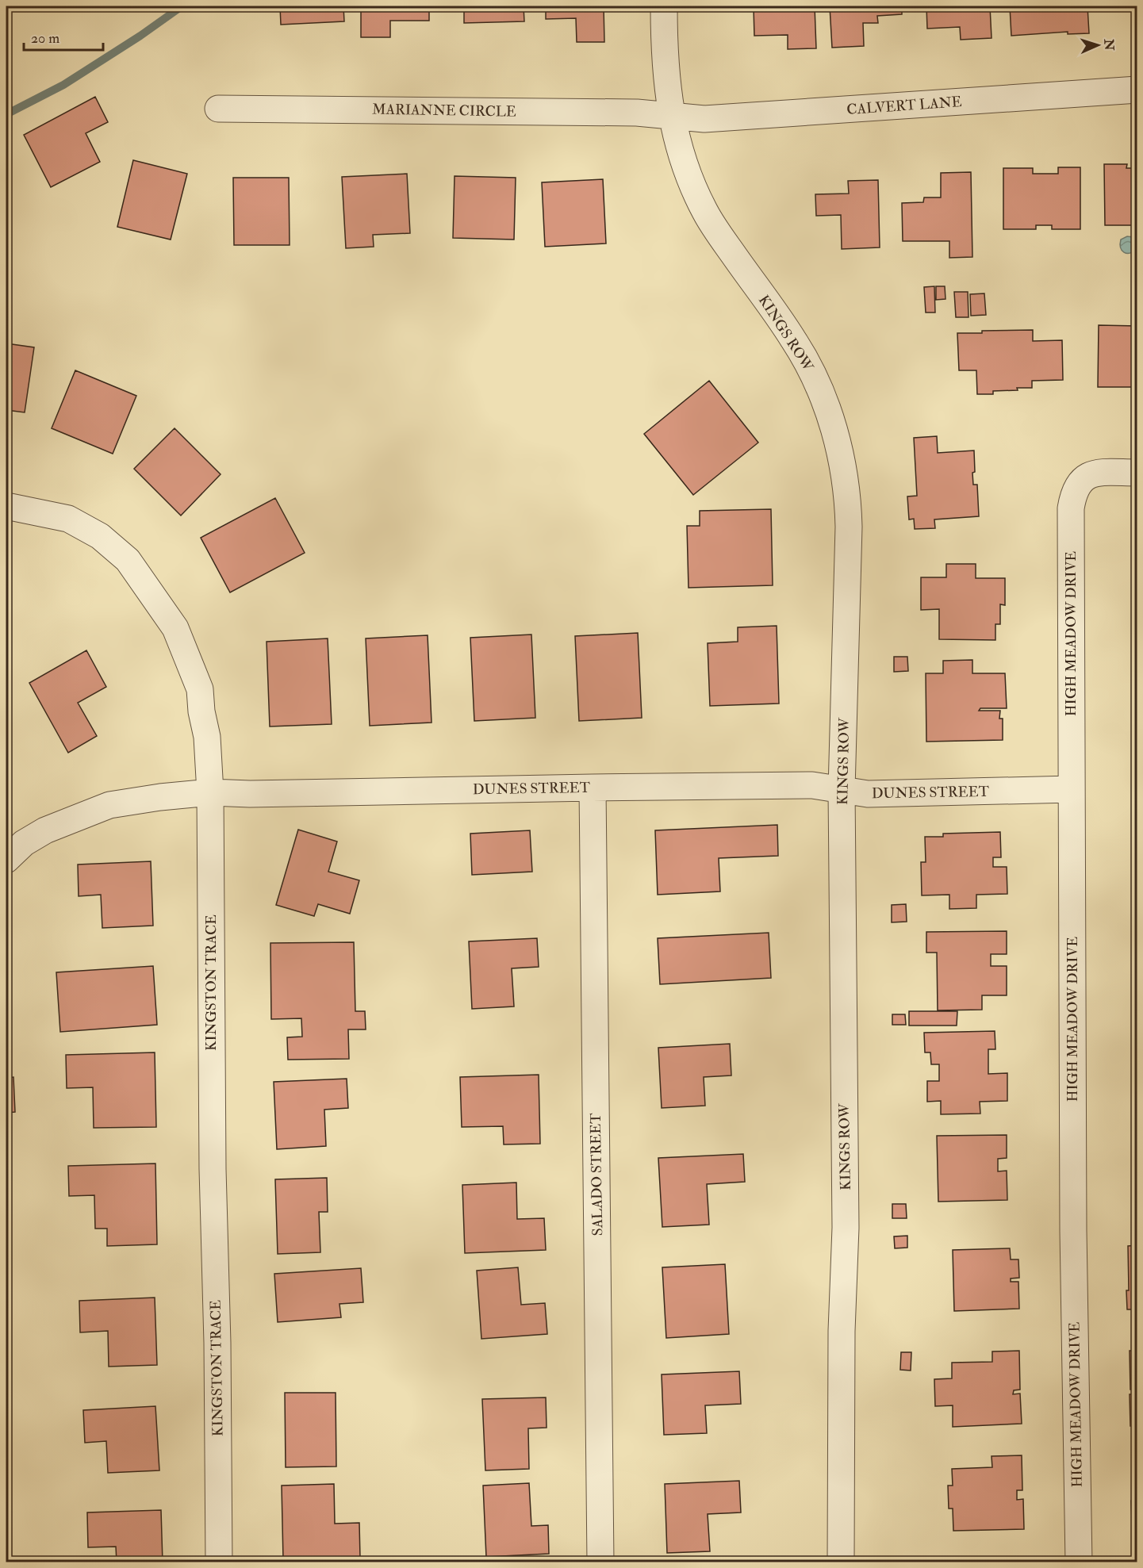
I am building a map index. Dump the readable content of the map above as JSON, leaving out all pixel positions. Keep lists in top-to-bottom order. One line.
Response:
{"streets":{"street":["CALVERT LANE","MARIANNE CIRCLE","KINGS ROW","HIGH MEADOW DRIVE","DUNES STREET","KINGSTON TRACE","SALADO STREET"]},"crossings":[["CALVERT LANE","MARIANNE CIRCLE"],["CALVERT LANE","KINGS ROW"],["MARIANNE CIRCLE","KINGS ROW"],["KINGS ROW","DUNES STREET"],["HIGH MEADOW DRIVE","DUNES STREET"],["DUNES STREET","KINGSTON TRACE"],["DUNES STREET","SALADO STREET"]],"scale_bar":"20 m","north":"right"}
